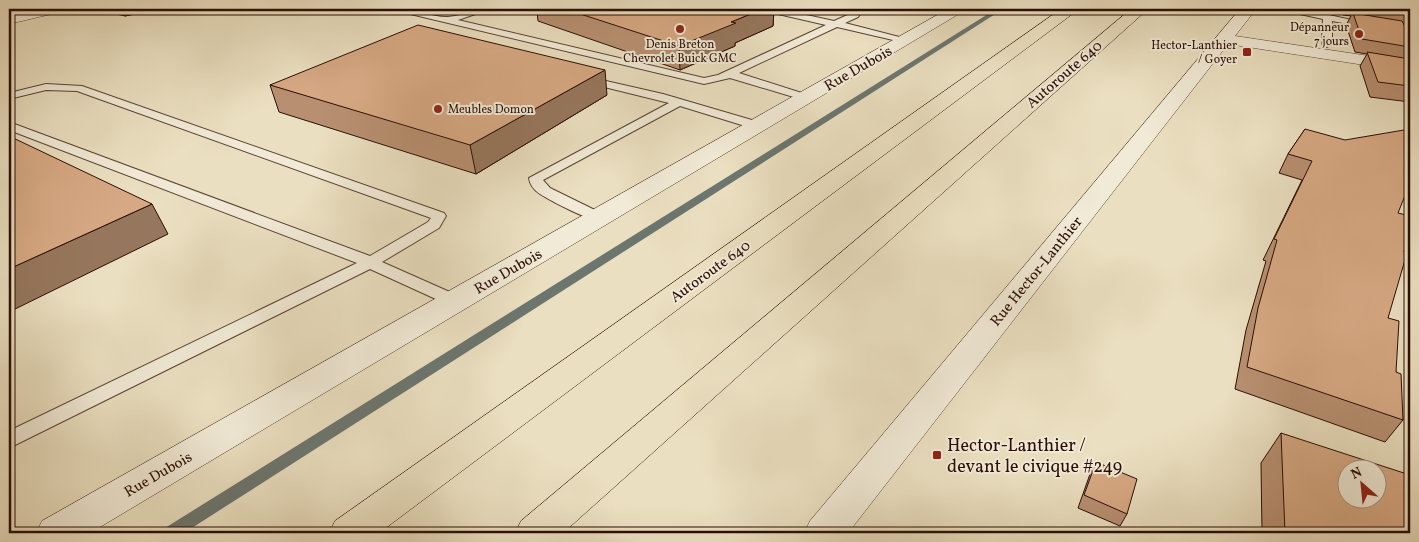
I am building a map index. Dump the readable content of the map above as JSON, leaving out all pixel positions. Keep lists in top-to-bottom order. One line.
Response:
{"streets":{"highway":["Autoroute 640"],"street":["Rue Dubois","Rue Hector-Lanthier"]},"places":{"other":["Denis Breton Chevrolet Buick GMC","Dépanneur 7 jours","Meubles Domon"],"transit":["Hector-Lanthier / Goyer","Hector-Lanthier / devant le civique #249"]},"north":"top left"}
